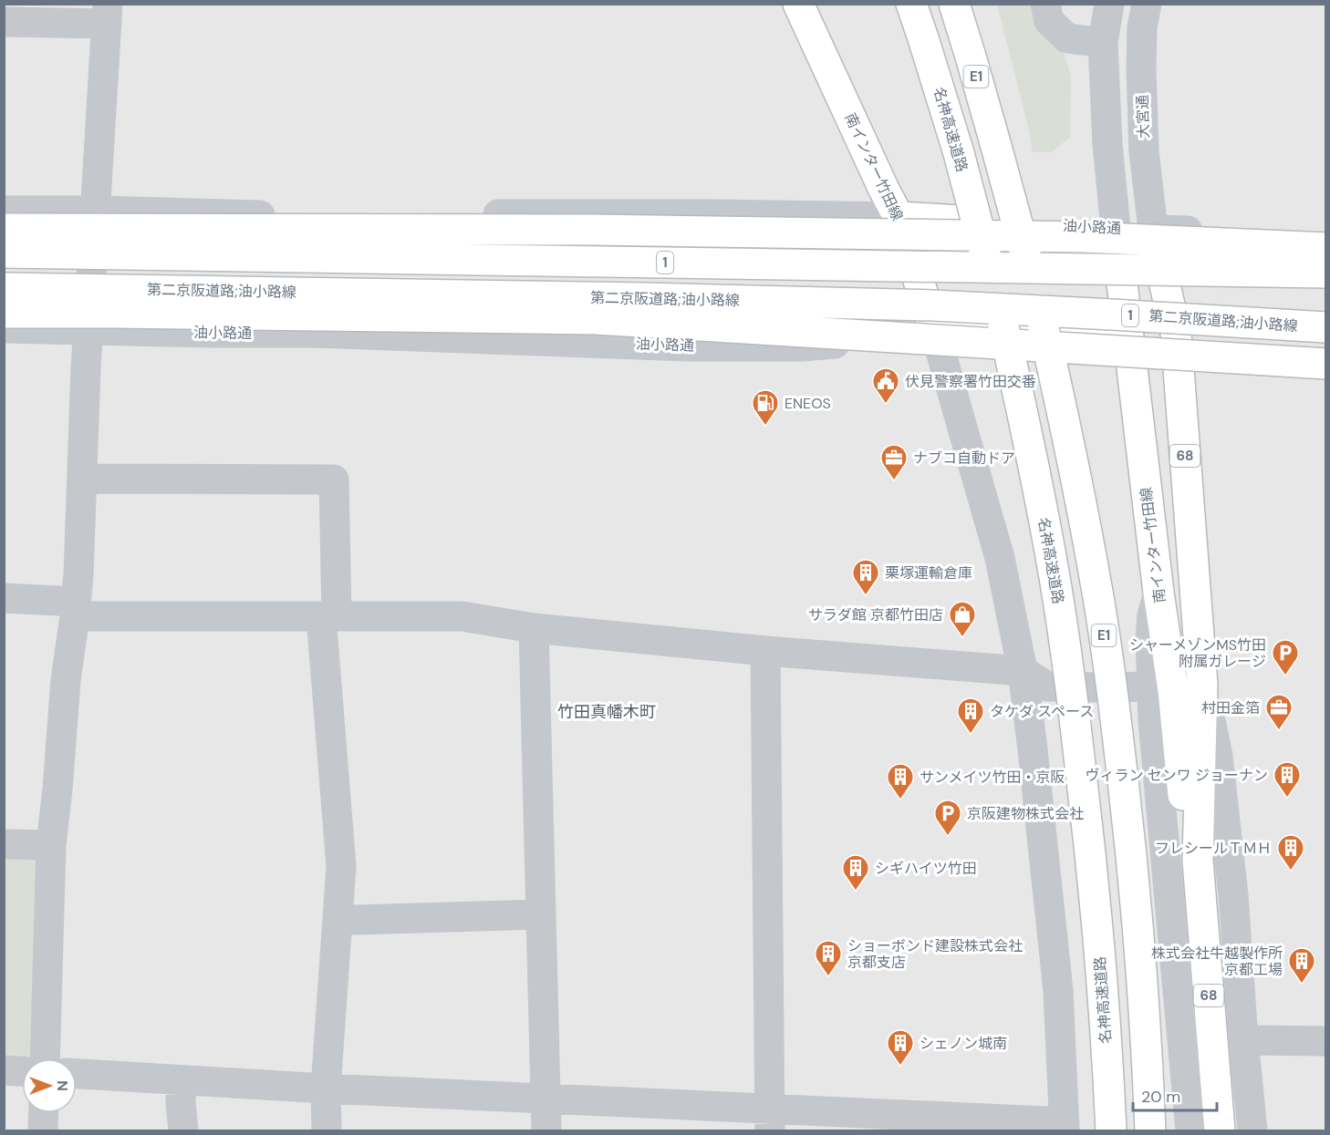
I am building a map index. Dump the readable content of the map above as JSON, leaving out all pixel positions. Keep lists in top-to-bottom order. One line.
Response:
{"streets":{"main road":["E1","名神高速道路","南インター竹田線","油小路通","1","第二京阪道路;油小路線","68"],"street":["大宮通"]},"crossings":[["大宮通","南インター竹田線"],["大宮通","油小路通"],["南インター竹田線","油小路通"]],"districts":["竹田真幡木町"],"places":{"public building":["伏見警察署竹田交番"],"fuel station":["ENEOS"],"office":["ナブコ自動ドア","村田金箔"],"building":["栗塚運輸倉庫","タケダ スペース","ヴィラン センワ ジョーナン","サンメイツ竹田・京阪","フレシールＴＭＨ","シギハイツ竹田","ショーボンド建設株式会社 京都支店","株式会社牛越製作所 京都工場","シェノン城南"],"shop":["サラダ館 京都竹田店"],"parking":["シャーメゾンMS竹田 附属ガレージ","京阪建物株式会社"]},"scale_bar":"20 m","north":"right"}
